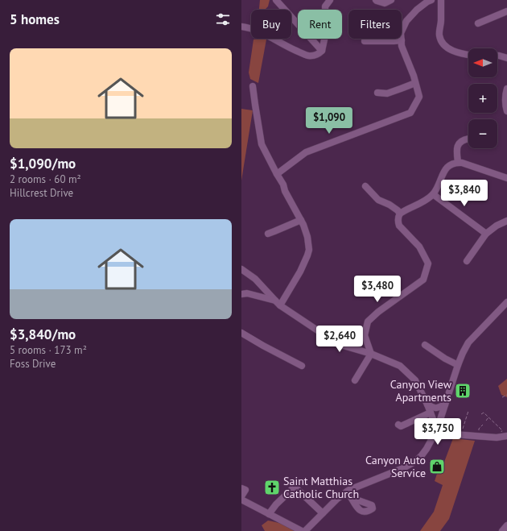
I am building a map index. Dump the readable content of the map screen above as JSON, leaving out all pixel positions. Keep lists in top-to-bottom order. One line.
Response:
{"places":{"building":["Canyon View Apartments"],"shop":["Canyon Auto Service"],"church":["Saint Matthias Catholic Church"]},"north":"left","page":{"heading":"5 homes","chip":["Buy","Rent","Filters"],"list":[{"name":"$1,090/mo","note":"2 rooms · 60 m² · Hillcrest Drive"},{"name":"$3,840/mo","note":"5 rooms · 173 m² · Foss Drive"}],"map_buttons":["+","−"],"price":["$1,090","$3,840","$3,480","$2,640","$3,750"]}}
